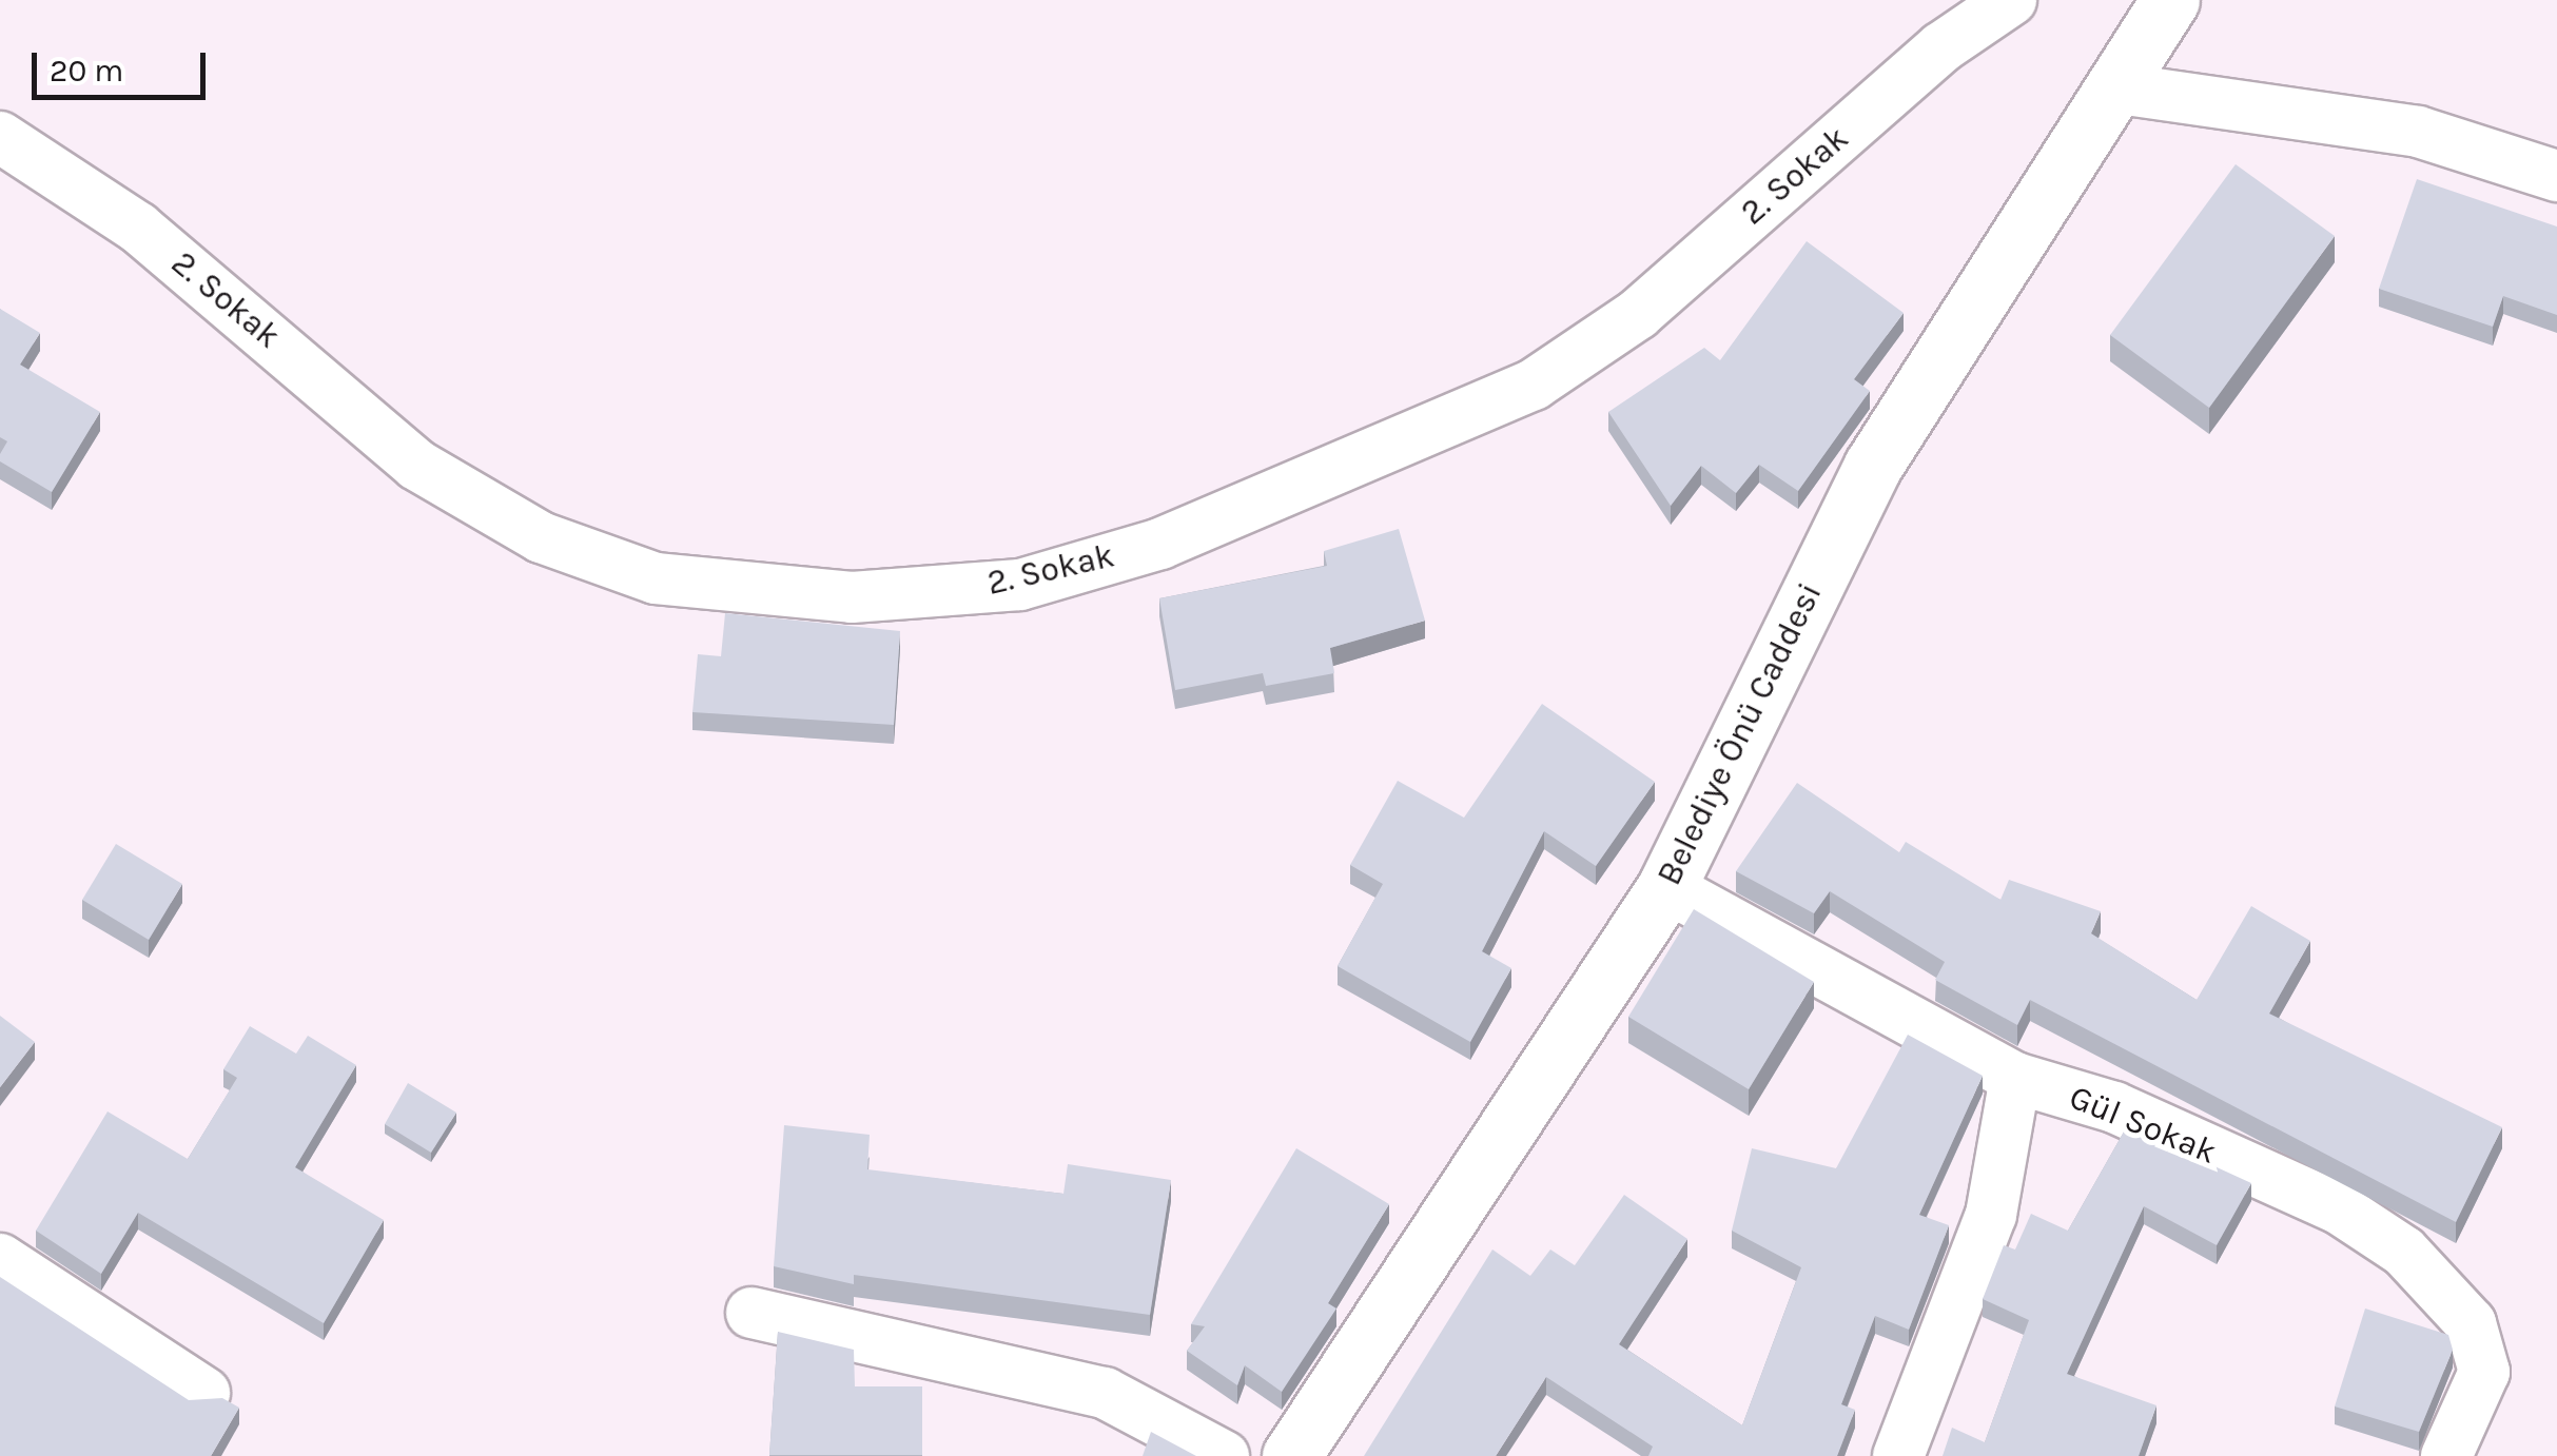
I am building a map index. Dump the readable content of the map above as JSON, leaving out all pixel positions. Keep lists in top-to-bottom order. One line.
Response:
{"streets":{"street":["2. Sokak","Belediye Önü Caddesi","Gül Sokak"]},"crossings":[["Belediye Önü Caddesi","Gül Sokak"]],"scale_bar":"20 m"}
